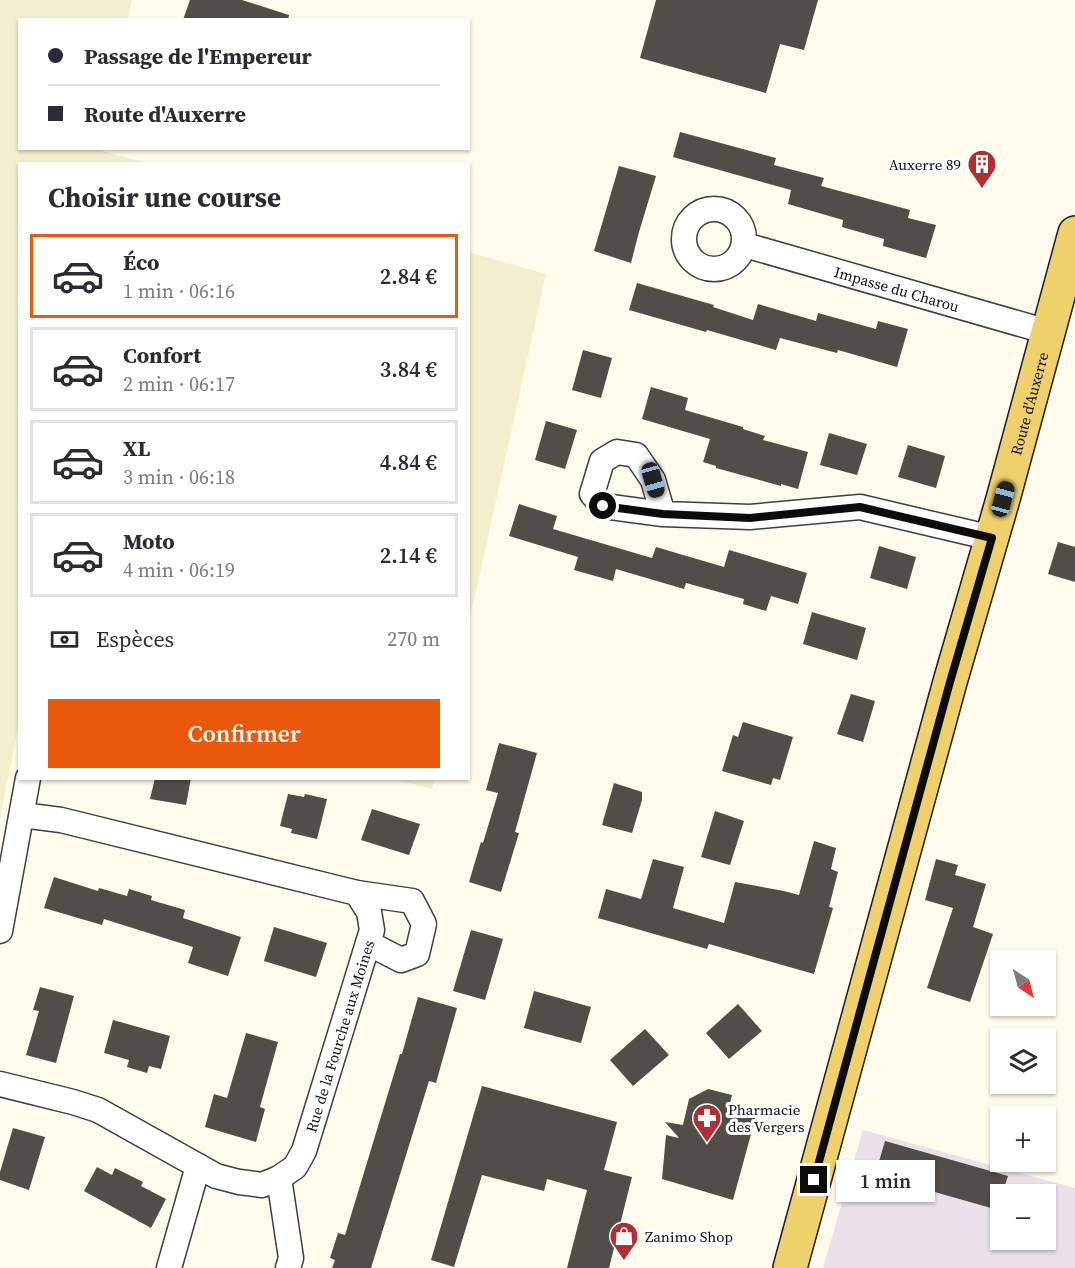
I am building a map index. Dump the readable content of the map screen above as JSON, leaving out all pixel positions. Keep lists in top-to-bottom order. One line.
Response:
{"streets":{"main road":["Route d'Auxerre"],"street":["Impasse du Charou","Rue de la Fourche aux Moines"]},"crossings":[["Impasse du Charou","Route d'Auxerre"]],"places":{"building":["Auxerre 89"],"pharmacy":["Pharmacie des Vergers"],"shop":["Zanimo Shop"]},"north":"bottom right","page":{"banner":["Passage de l'Empereur","Route d'Auxerre"],"heading":"Choisir une course","list":[{"name":"Éco","note":"1 min · 06:16","value":"2.84 €"},{"name":"Confort","note":"2 min · 06:17","value":"3.84 €"},{"name":"XL","note":"3 min · 06:18","value":"4.84 €"},{"name":"Moto","note":"4 min · 06:19","value":"2.14 €"}],"pay":["Espèces","270 m"],"buttons":"Confirmer","map_buttons":["+","−"],"bubble":"1 min"}}
